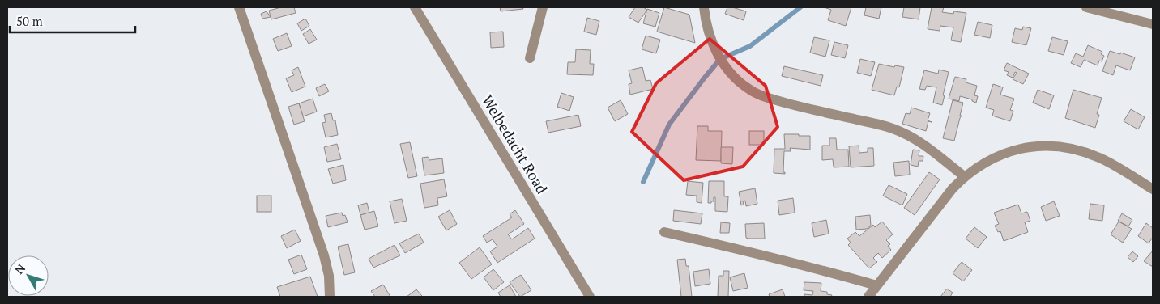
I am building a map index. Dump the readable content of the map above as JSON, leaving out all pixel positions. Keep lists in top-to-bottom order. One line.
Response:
{"streets":{"street":["Welbedacht Road"]},"scale_bar":"50 m","north":"top left"}
